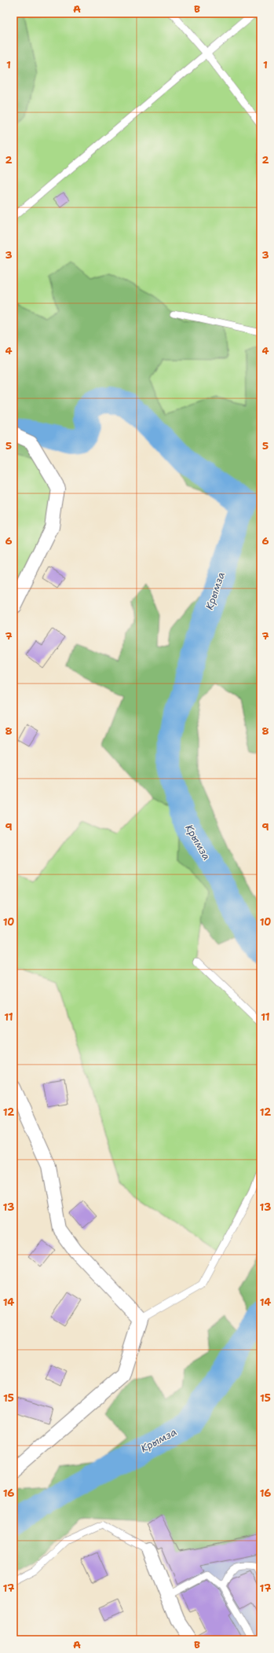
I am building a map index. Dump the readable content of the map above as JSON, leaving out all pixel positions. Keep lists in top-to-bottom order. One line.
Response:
{"water":["Крымза"],"grid":{"columns":["A","B"],"rows":["1","2","3","4","5","6","7","8","9","10","11","12","13","14","15","16","17"]}}
